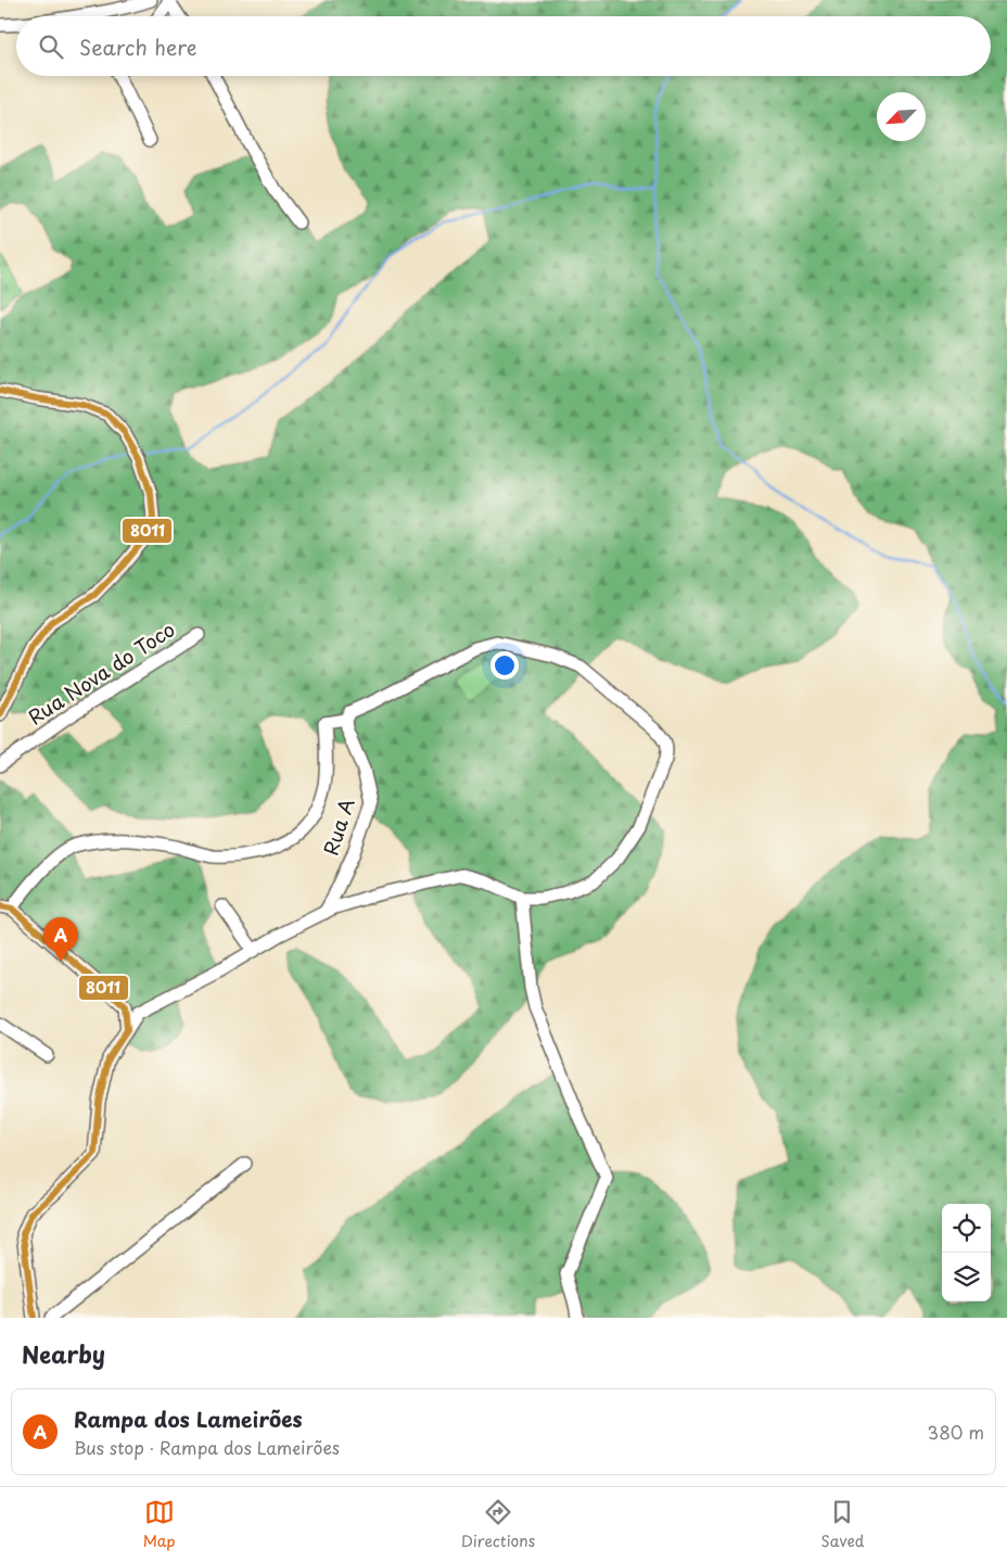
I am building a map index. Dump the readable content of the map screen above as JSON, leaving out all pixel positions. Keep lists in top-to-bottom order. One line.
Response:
{"streets":{"street":["Rua Nova do Toco","Rua A"]},"lines":["transit line 8011"],"north":"bottom left","page":{"search":"Search here","pins":"A","heading":"Nearby","list":[{"mark":"A","name":"Rampa dos Lameirões","note":"Bus stop · Rampa dos Lameirões","value":"380 m"}],"nav":["Map","Directions","Saved"]}}
